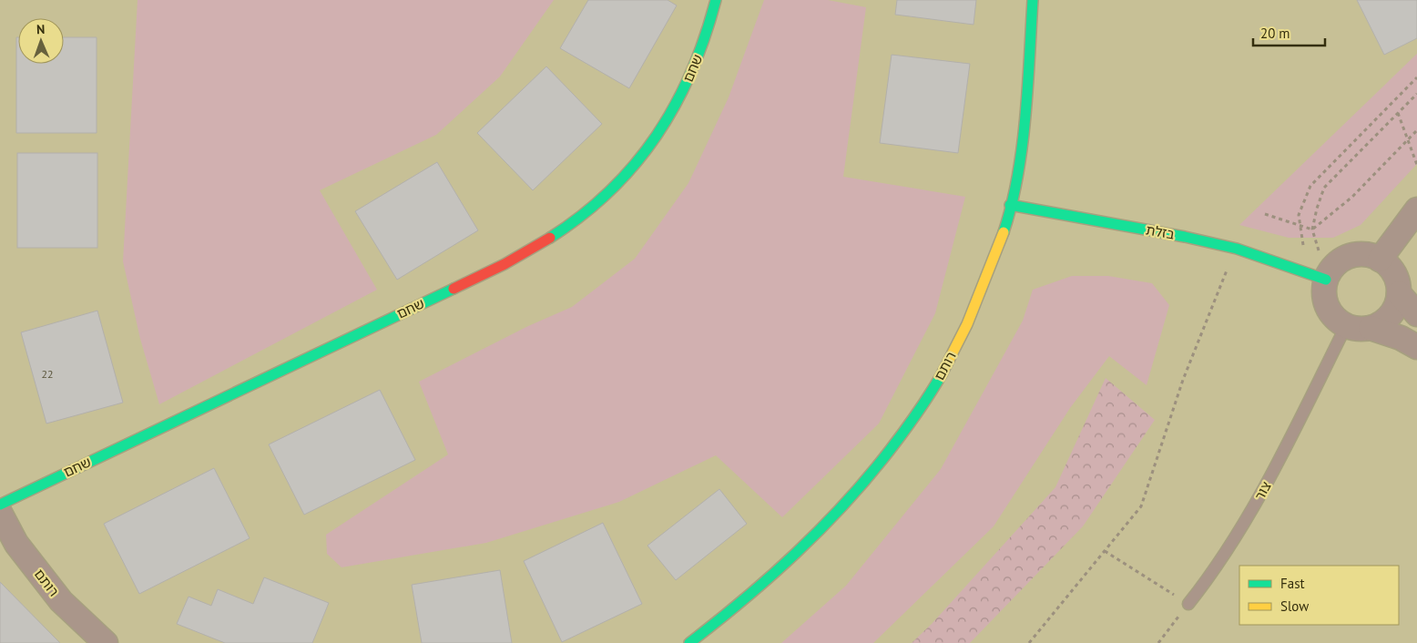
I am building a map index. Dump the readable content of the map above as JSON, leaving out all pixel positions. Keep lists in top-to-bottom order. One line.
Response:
{"streets":{"street":["שחם","בזלת","רותם"],"lane":["צור"]},"crossings":[["בזלת","רותם"],["בזלת","צור"]],"house_numbers":["22"],"legend":["Fast","Slow"],"scale_bar":"20 m","north":"top"}
